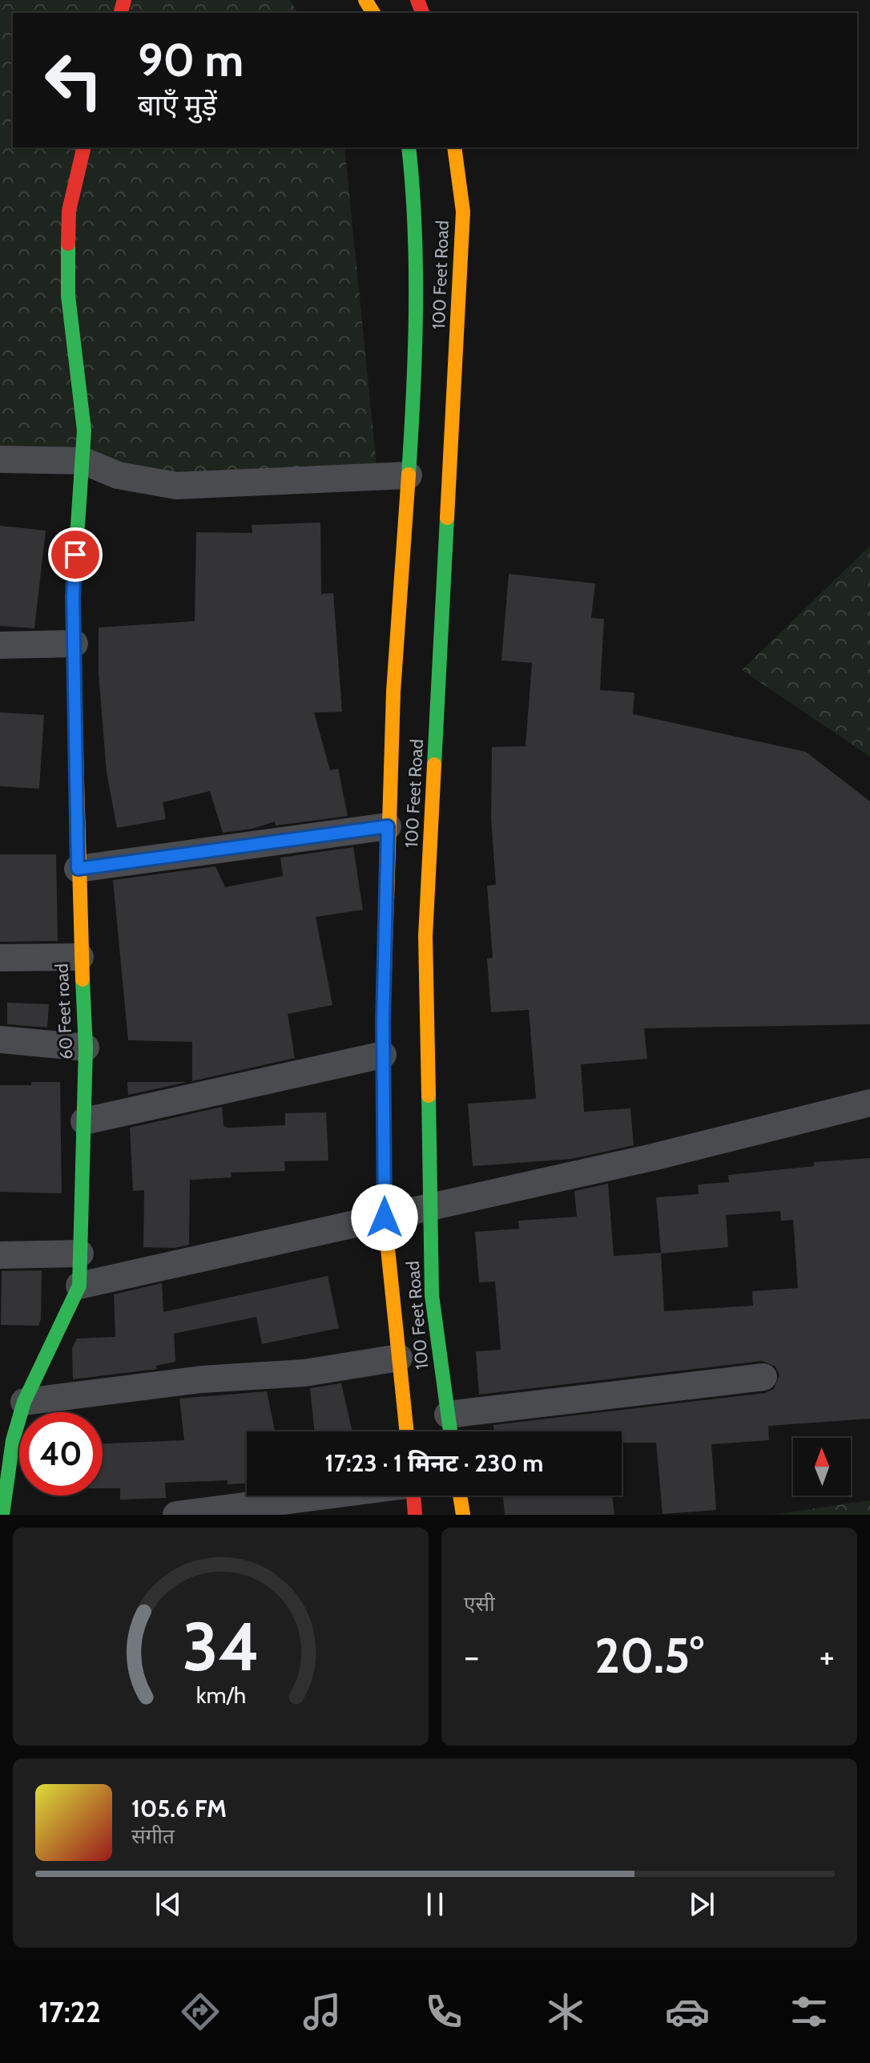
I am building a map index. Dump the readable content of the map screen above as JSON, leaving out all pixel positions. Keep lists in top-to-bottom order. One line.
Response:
{"streets":{"street":["100 Feet Road","60 Feet road"]},"north":"top","page":{"turn":["90 m","बाएँ मुड़ें"],"limit":"40","trip":"17:23 · 1 मिनट · 230 m","tile":"एसी","heat":["−","20.5°","+"],"song":["105.6 FM","संगीत"],"tabs":"17:22","gauge":["34","km/h"]}}
